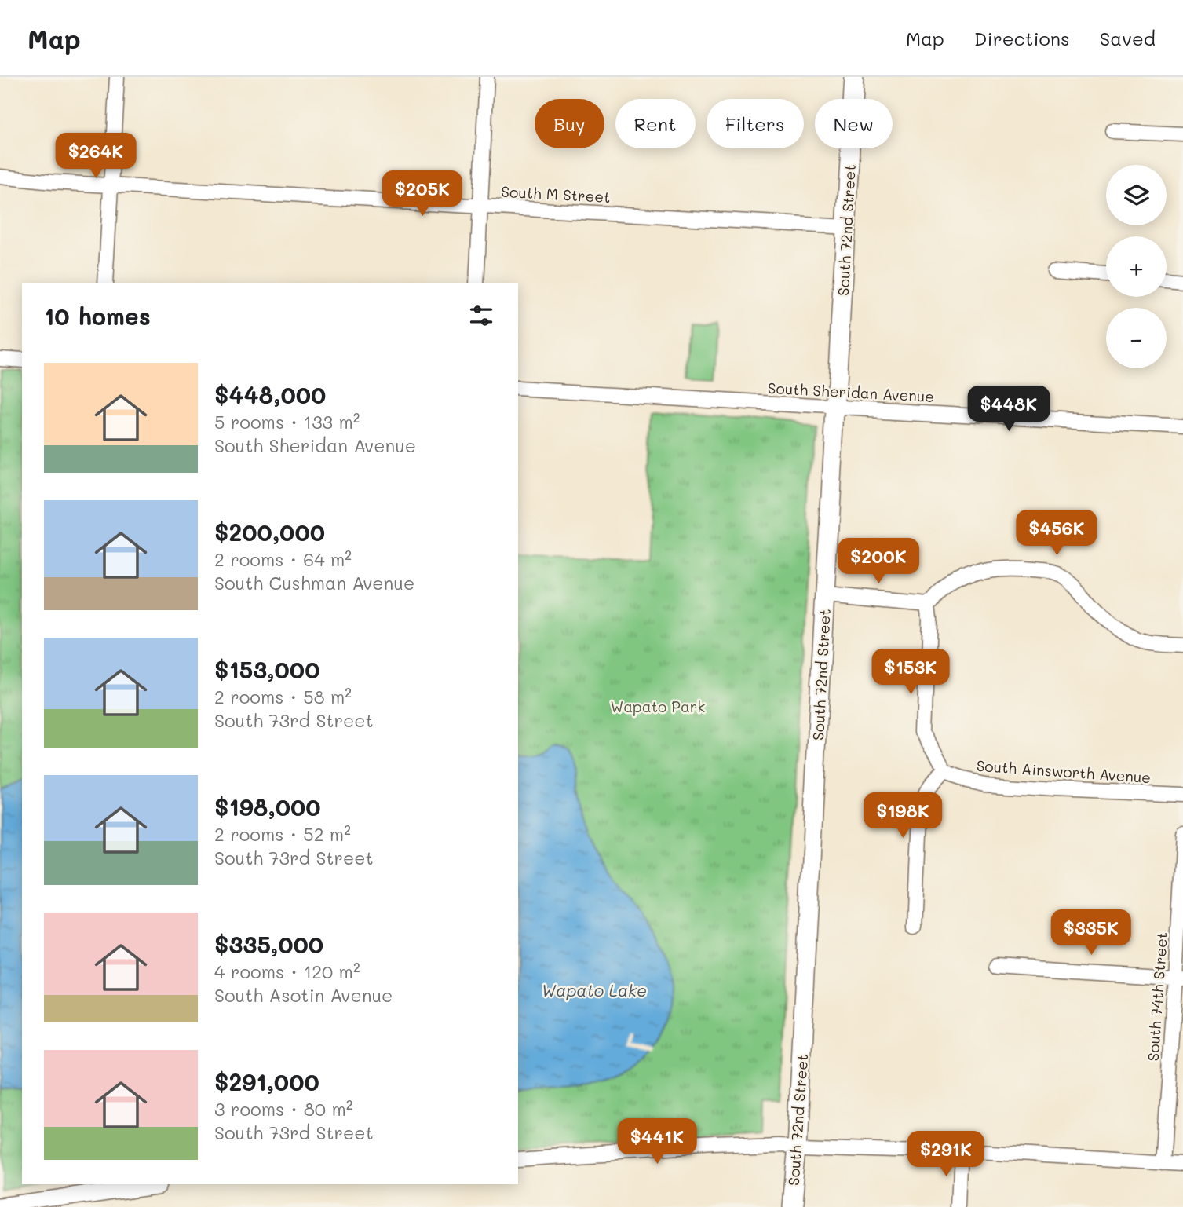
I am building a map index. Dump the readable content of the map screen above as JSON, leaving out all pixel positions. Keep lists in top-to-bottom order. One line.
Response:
{"streets":{"main road":["South 72nd Street"],"street":["South M Street","South Sheridan Avenue","South Ainsworth Avenue","South 74th Street"]},"crossings":[["South M Street","South 72nd Street"],["South 72nd Street","South Sheridan Avenue"]],"water":["Wapato Lake"],"parks":["Wapato Park"],"page":{"header":"Map","nav":["Map","Directions","Saved"],"chip":["Buy","Rent","Filters","New"],"price":["$264K","$205K","$448K","$456K","$200K","$153K","$198K","$335K","$441K","$291K"],"map_buttons":["+","−"],"heading":"10 homes","list":[{"name":"$448,000","note":"5 rooms · 133 m² · South Sheridan Avenue"},{"name":"$200,000","note":"2 rooms · 64 m² · South Cushman Avenue"},{"name":"$153,000","note":"2 rooms · 58 m² · South 73rd Street"},{"name":"$198,000","note":"2 rooms · 52 m² · South 73rd Street"},{"name":"$335,000","note":"4 rooms · 120 m² · South Asotin Avenue"},{"name":"$291,000","note":"3 rooms · 80 m² · South 73rd Street"}]}}
